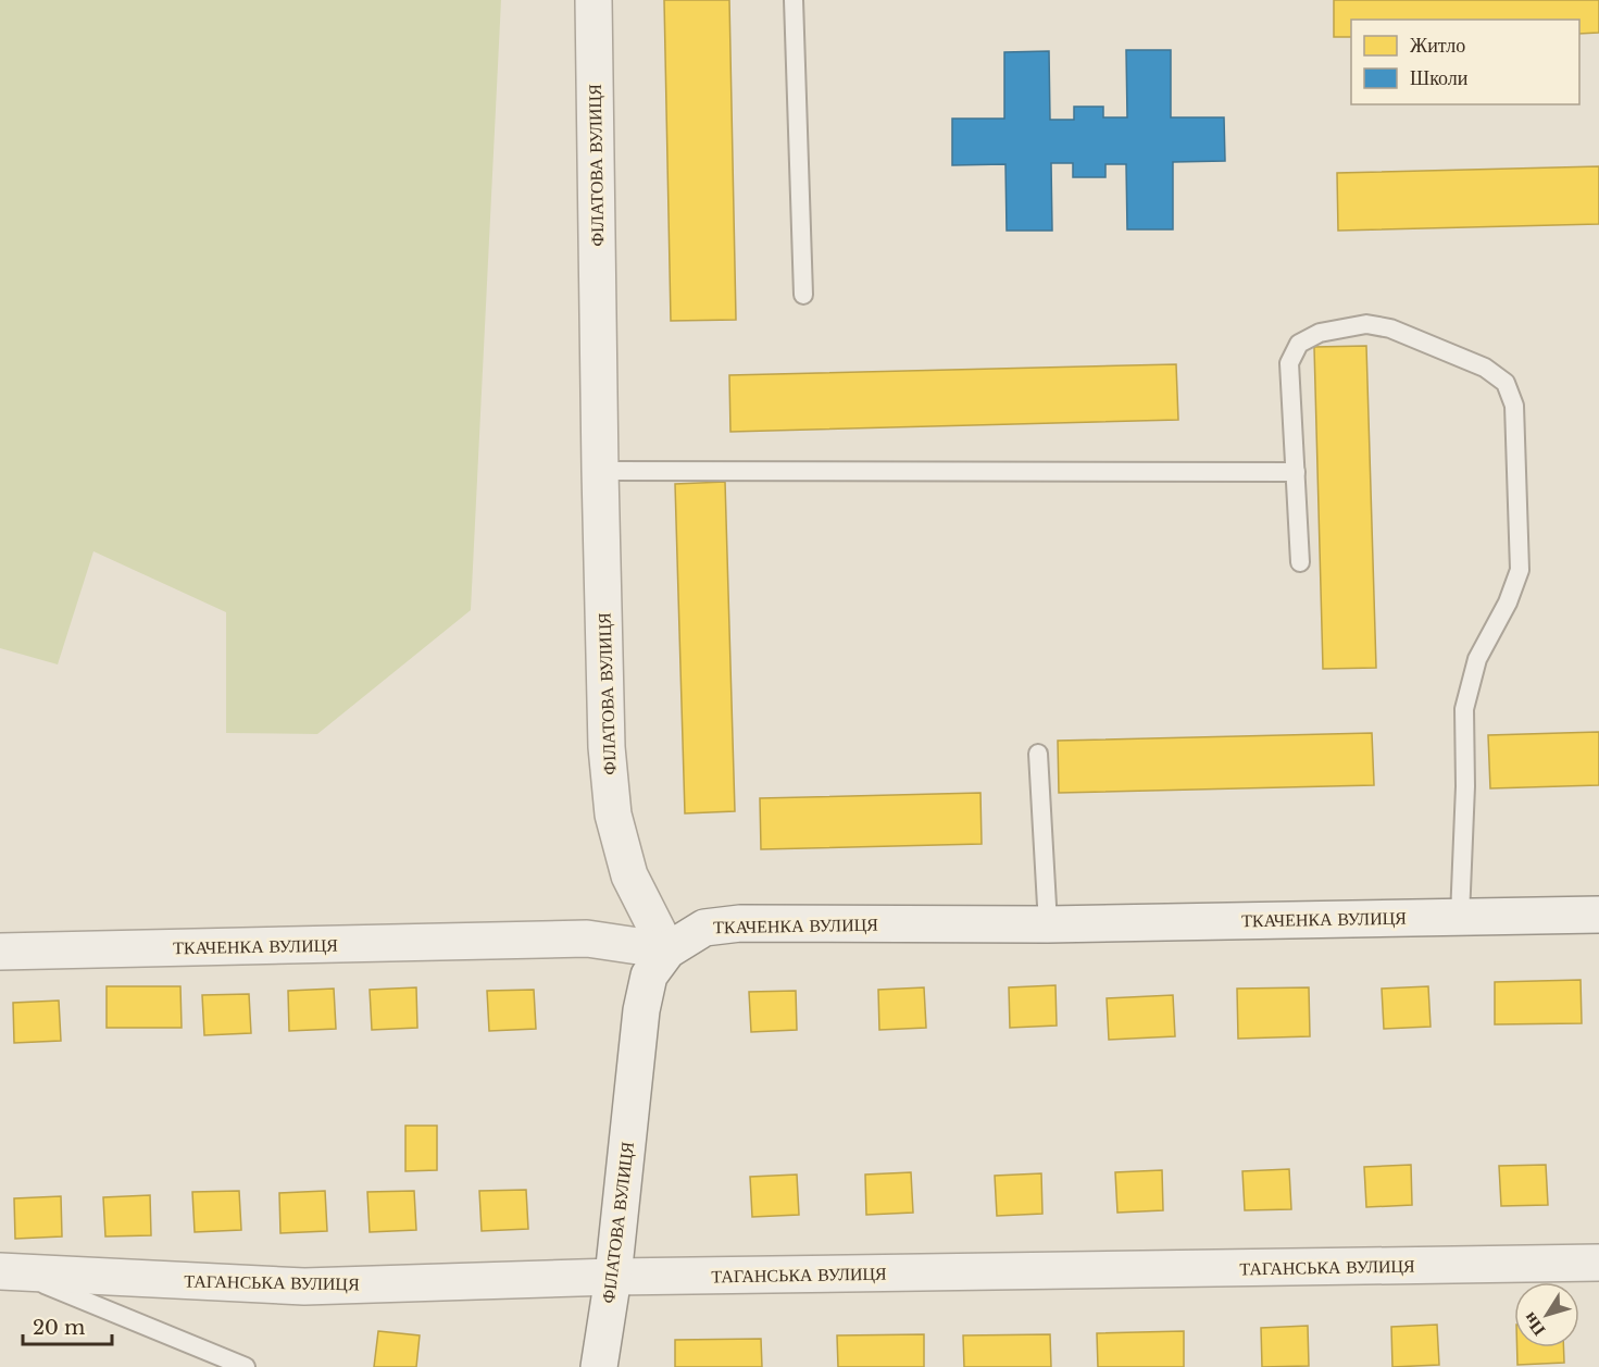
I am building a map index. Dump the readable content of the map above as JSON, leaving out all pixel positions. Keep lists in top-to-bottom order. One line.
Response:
{"streets":{"street":["ФІЛАТОВА ВУЛИЦЯ","ТКАЧЕНКА ВУЛИЦЯ","ТАГАНСЬКА ВУЛИЦЯ"]},"crossings":[["ФІЛАТОВА ВУЛИЦЯ","ТКАЧЕНКА ВУЛИЦЯ"],["ФІЛАТОВА ВУЛИЦЯ","ТАГАНСЬКА ВУЛИЦЯ"]],"legend":["Житло","Школи"],"scale_bar":"20 m","north":"bottom left"}
